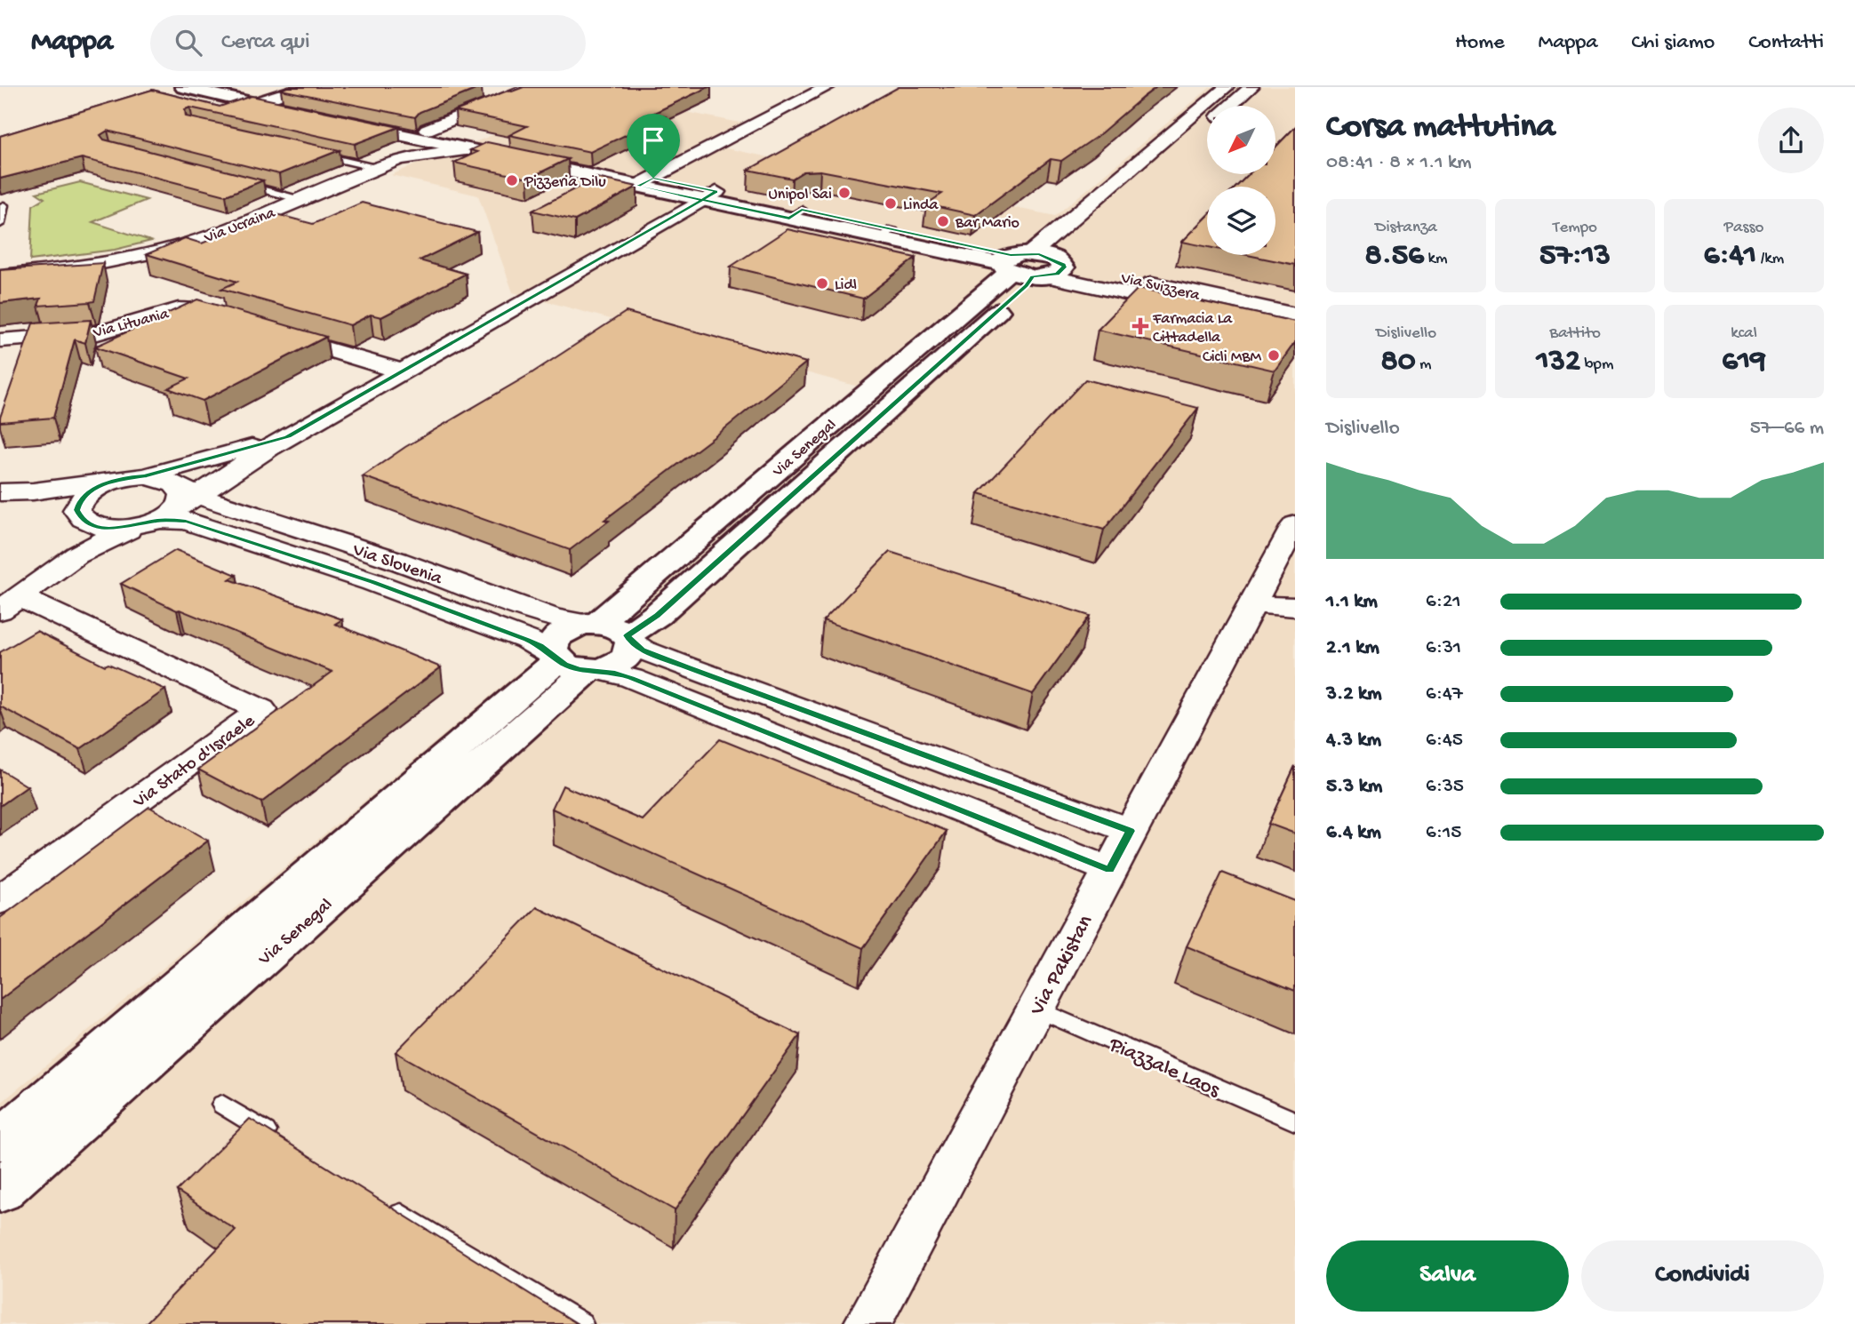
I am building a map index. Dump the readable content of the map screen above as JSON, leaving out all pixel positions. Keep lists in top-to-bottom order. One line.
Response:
{"streets":{"main road":["Via Svizzera","Via Senegal"],"street":["Via Ucraina","Via Lituania","Via Slovenia","Via Stato d'Israele","Via Pakistan"],"lane":["Piazzale Laos"]},"crossings":[["Via Ucraina","Via Svizzera"],["Via Svizzera","Via Senegal"],["Via Senegal","Via Slovenia"],["Via Slovenia","Via Pakistan"],["Via Pakistan","Piazzale Laos"]],"places":{"other":["Pizzeria Dilu","Unipol Sai","Linda","Bar Mario","Lidl","Cicli MBM"],"health":["Farmacia La Cittadella"]},"north":"bottom left","page":{"header":"Mappa","search":"Cerca qui","nav":["Home","Mappa","Chi siamo","Contatti"],"heading":["Corsa mattutina","08:41 · 8 × 1.1 km"],"stats":[["Distanza","8.56 km"],["Tempo","57:13"],["Passo","6:41 /km"],["Dislivello","80 m"],["Battito","132 bpm"],["kcal","619"]],"chart":["Dislivello","57–66 m"],"list":[{"name":"1.1 km","note":"6:21"},{"name":"2.1 km","note":"6:31"},{"name":"3.2 km","note":"6:47"},{"name":"4.3 km","note":"6:45"},{"name":"5.3 km","note":"6:35"},{"name":"6.4 km","note":"6:15"}],"buttons":["Salva","Condividi"]}}
